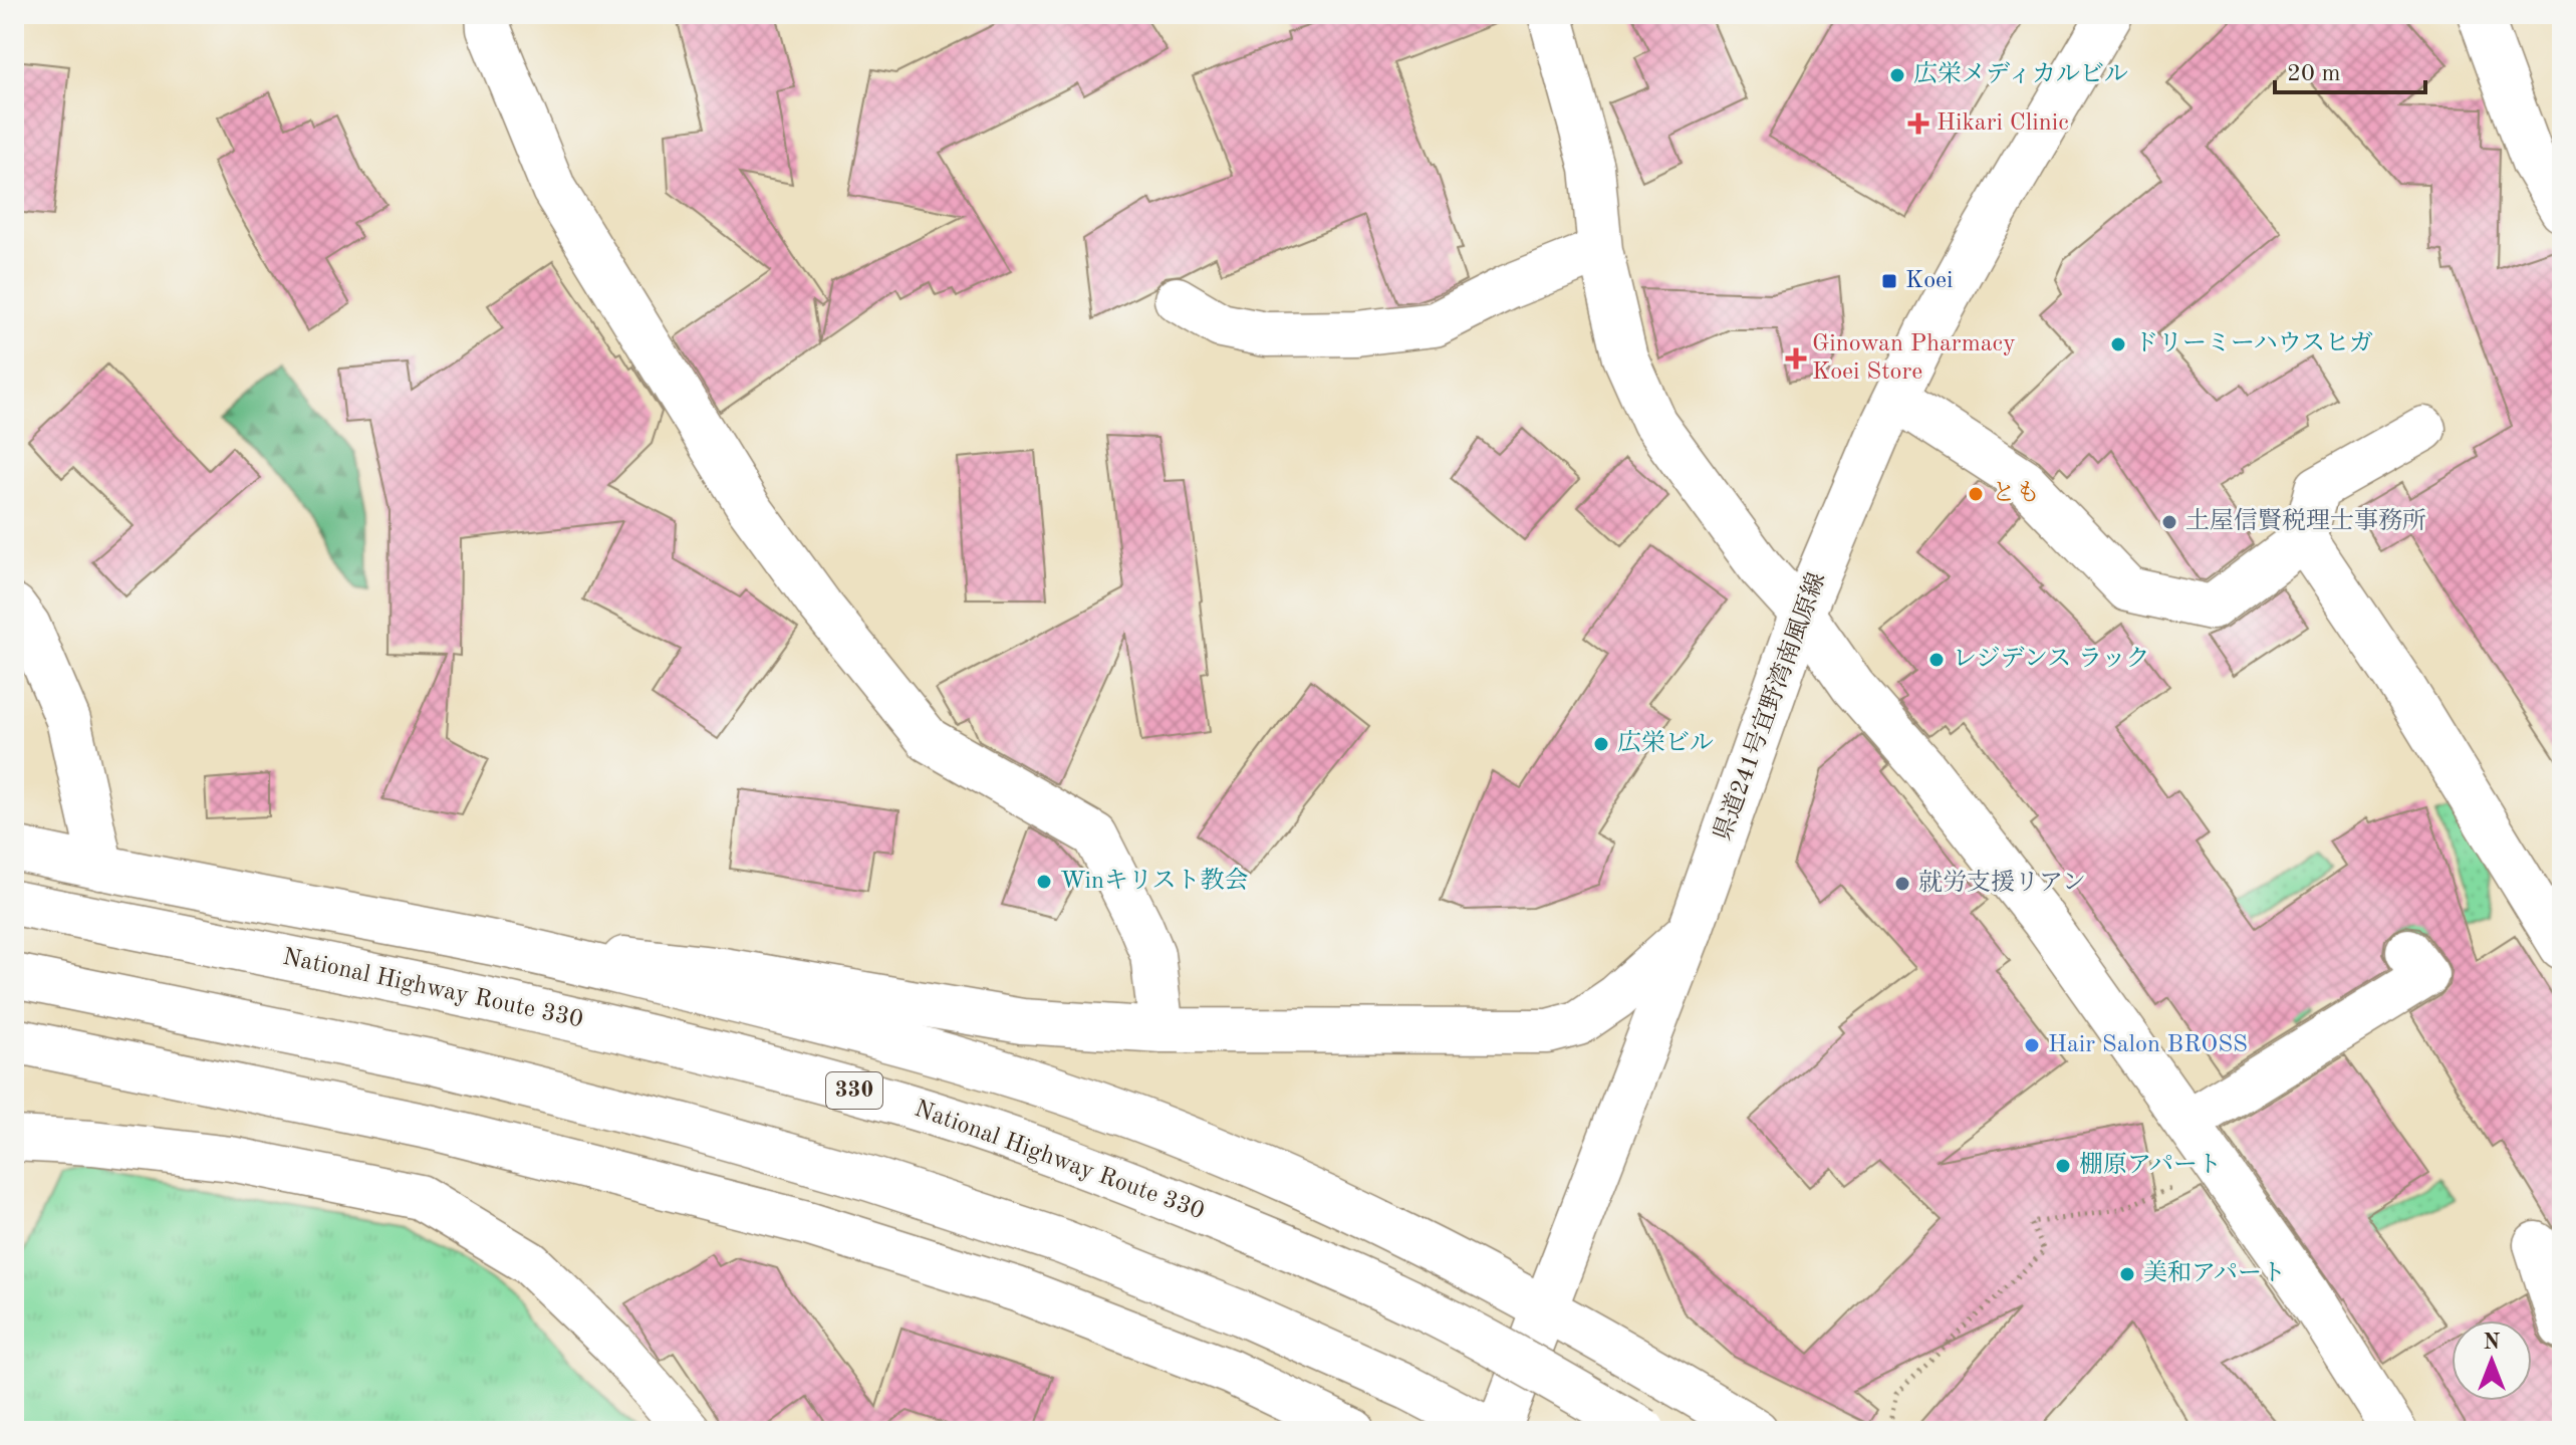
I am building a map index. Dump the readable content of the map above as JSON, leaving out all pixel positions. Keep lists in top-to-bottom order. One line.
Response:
{"streets":{"main road":["県道241号宜野湾南風原線","National Highway Route 330","330"]},"places":{"other":["広栄メディカルビル","ドリーミーハウスヒガ","とも","土屋信賢税理士事務所","レジデンス ラック","広栄ビル","Winキリスト教会","就労支援リアン","Hair Salon BROSS","棚原アパート","美和アパート"],"health":["Hikari Clinic","Ginowan Pharmacy Koei Store"],"transit":["Koei"]},"scale_bar":"20 m","north":"top"}
